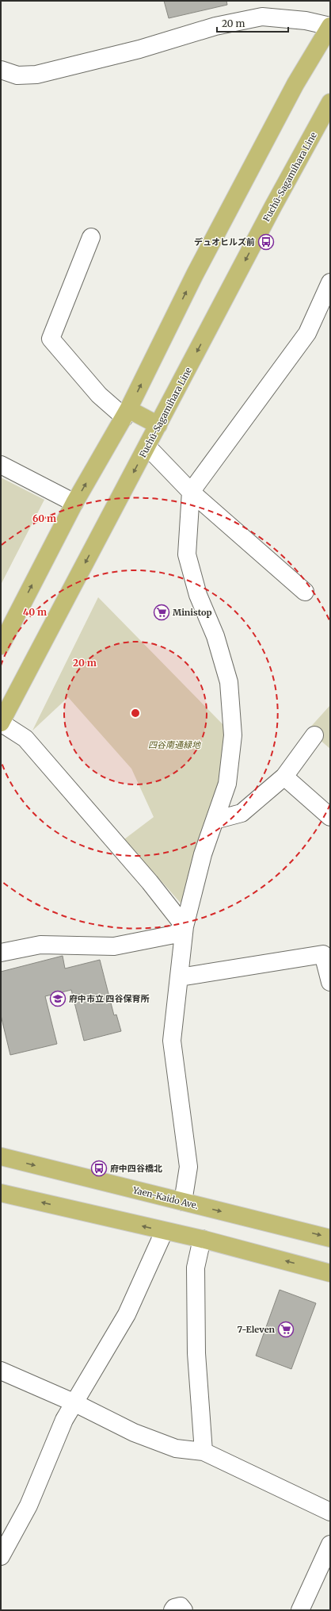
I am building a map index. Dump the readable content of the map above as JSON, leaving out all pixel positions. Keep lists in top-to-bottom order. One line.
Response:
{"streets":{"main road":["Fuchū-Sagamihara Line","Yaen-Kaido Ave."]},"parks":["四谷南通緑地"],"places":{"bus stop":["デュオヒルズ前","府中四谷橋北"],"supermarket":["Ministop","7-Eleven"],"school or university":["府中市立 四谷保育所"]},"scale_bar":"20 m","rings":["60 m","40 m","20 m"]}
